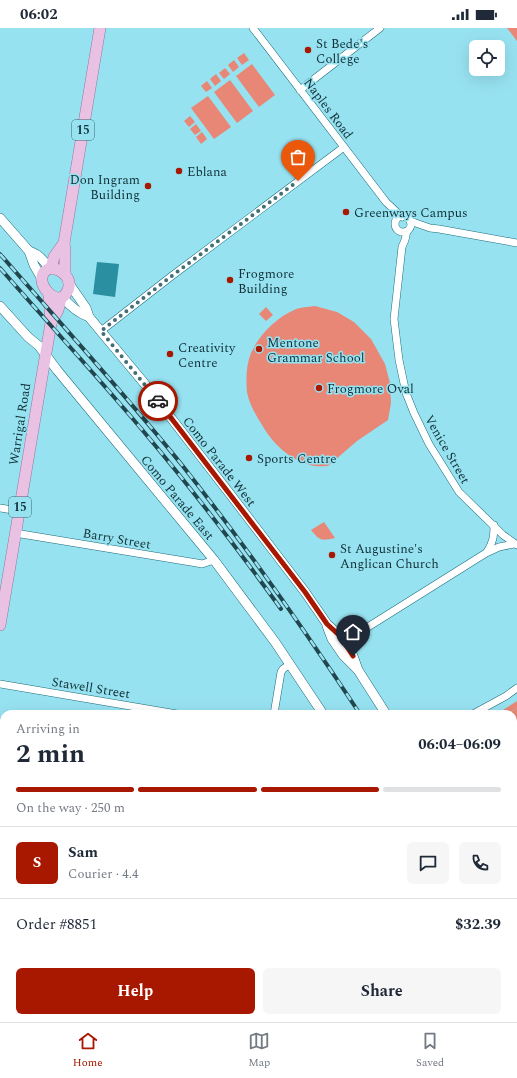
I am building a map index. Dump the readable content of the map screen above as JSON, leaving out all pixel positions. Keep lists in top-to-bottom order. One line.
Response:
{"streets":{"main road":["15","Warrigal Road"],"street":["Naples Road","Venice Street","Como Parade West","Como Parade East","Barry Street","Stawell Street"]},"crossings":[["Naples Road","Venice Street"],["15","Warrigal Road"],["15","Como Parade West"],["Warrigal Road","Como Parade West"],["Warrigal Road","Como Parade East"],["Warrigal Road","Barry Street"],["Como Parade East","Barry Street"]],"places":["St Bede's College","Eblana","Don Ingram Building","Greenways Campus","Frogmore Building","Mentone Grammar School","Creativity Centre","Frogmore Oval","Sports Centre","St Augustine's Anglican Church"],"page":{"status":"06:02","heading":["2 min","Arriving in","06:04–06:09"],"panel":["Sam","Courier · 4.4","Order #8851","$32.39"],"bar":"On the way · 250 m","round":"S","buttons":["Help","Share"],"tabs":["Home","Map","Saved"]}}
